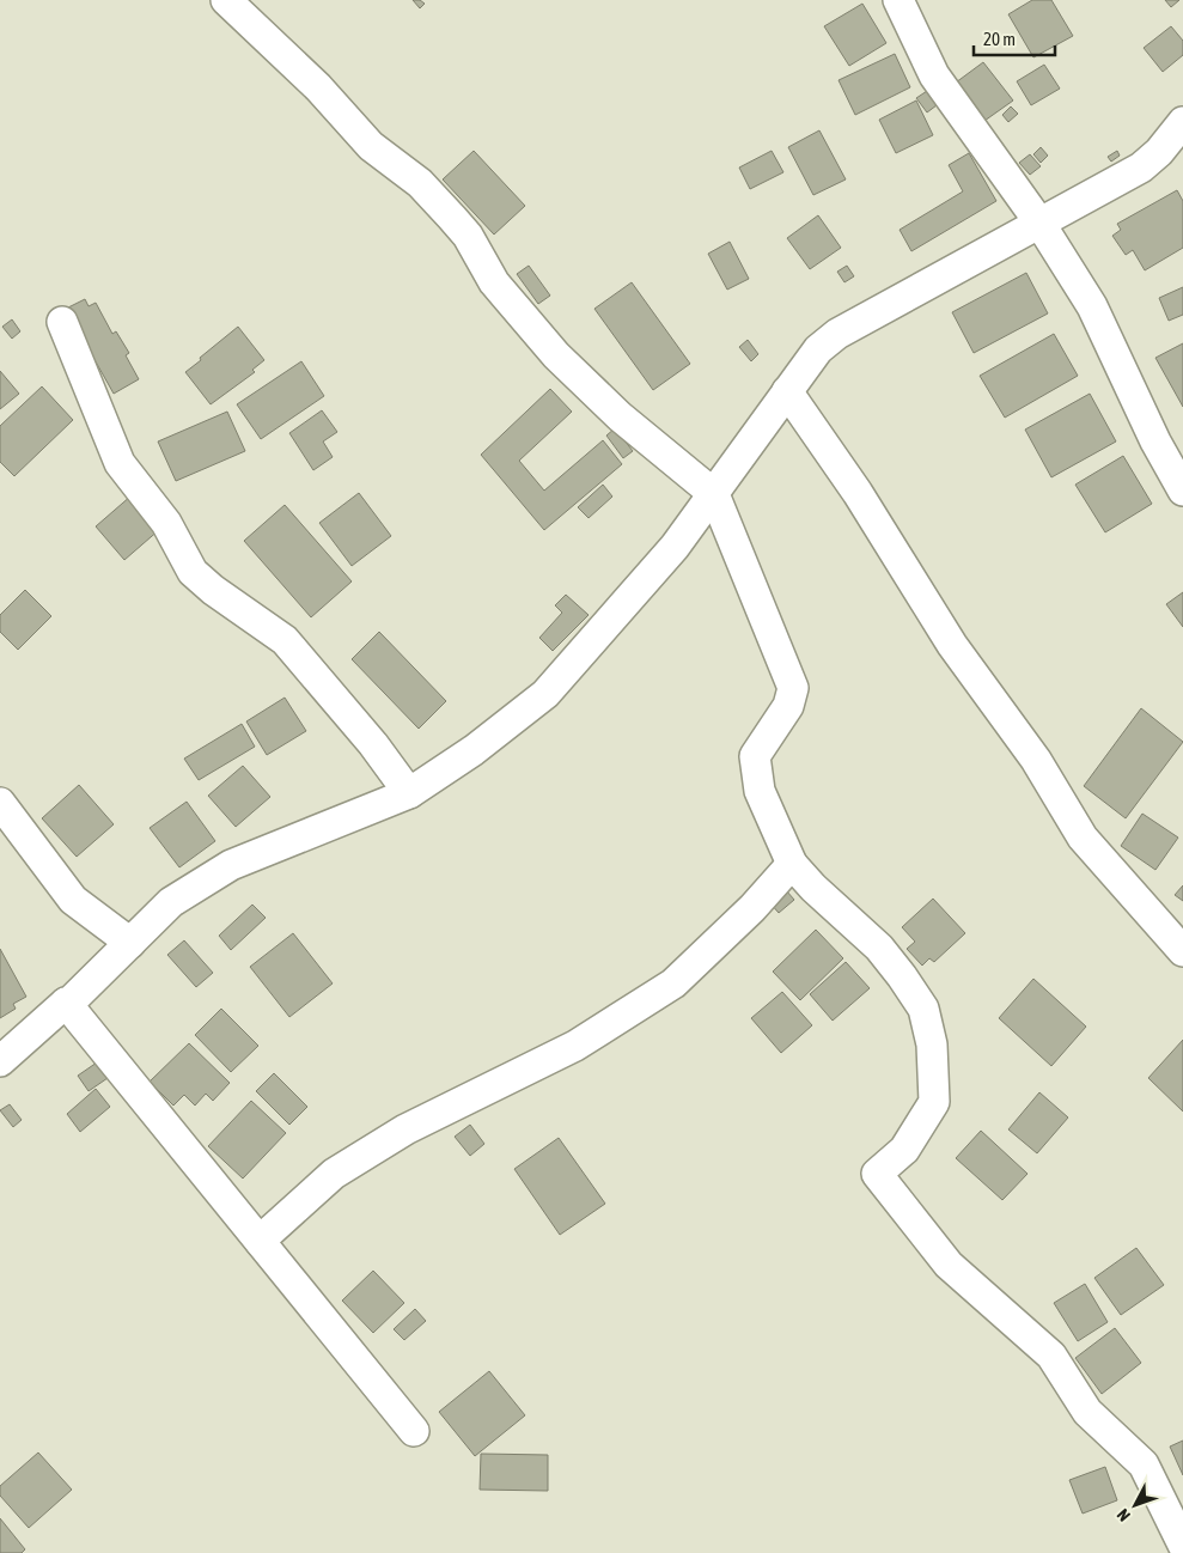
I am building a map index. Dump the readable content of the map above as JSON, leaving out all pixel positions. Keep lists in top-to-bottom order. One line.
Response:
{"scale_bar":"20 m","north":"bottom left"}
